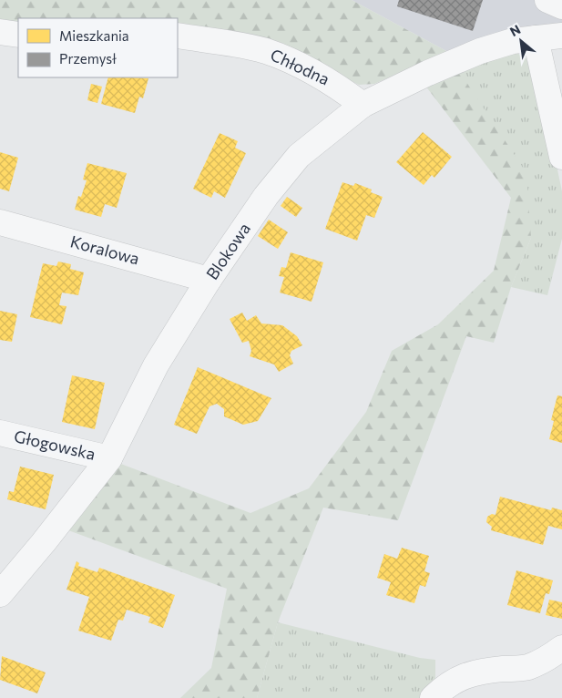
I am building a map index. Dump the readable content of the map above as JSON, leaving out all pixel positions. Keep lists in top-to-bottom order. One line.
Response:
{"streets":{"street":["Chłodna","Koralowa","Blokowa","Głogowska"]},"crossings":[["Chłodna","Blokowa"],["Koralowa","Blokowa"],["Blokowa","Głogowska"]],"legend":["Mieszkania","Przemysł"],"north":"top left"}
